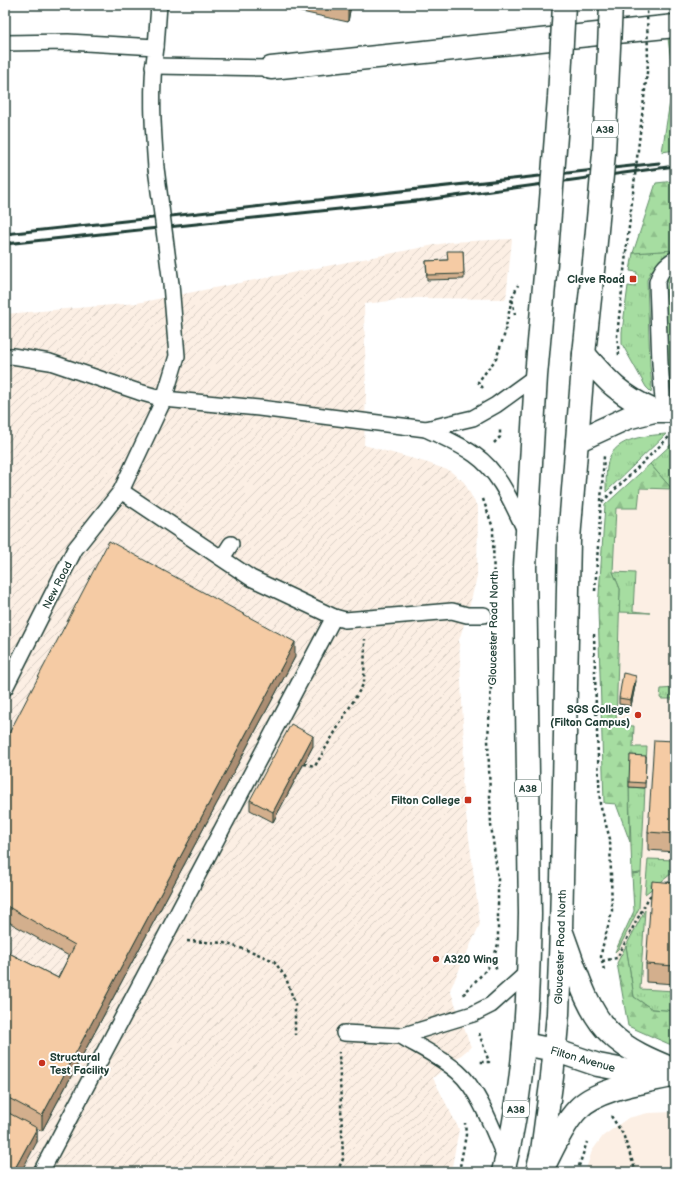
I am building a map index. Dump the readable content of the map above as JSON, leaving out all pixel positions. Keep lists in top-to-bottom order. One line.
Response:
{"streets":{"main road":["A38","Gloucester Road North","Filton Avenue"],"lane":["New Road"]},"crossings":[["A38","Gloucester Road North"],["A38","Filton Avenue"],["Gloucester Road North","Filton Avenue"]],"places":{"transit":["Cleve Road","Filton College"],"other":["SGS College (Filton Campus)","A320 Wing","Structural Test Facility"]}}
